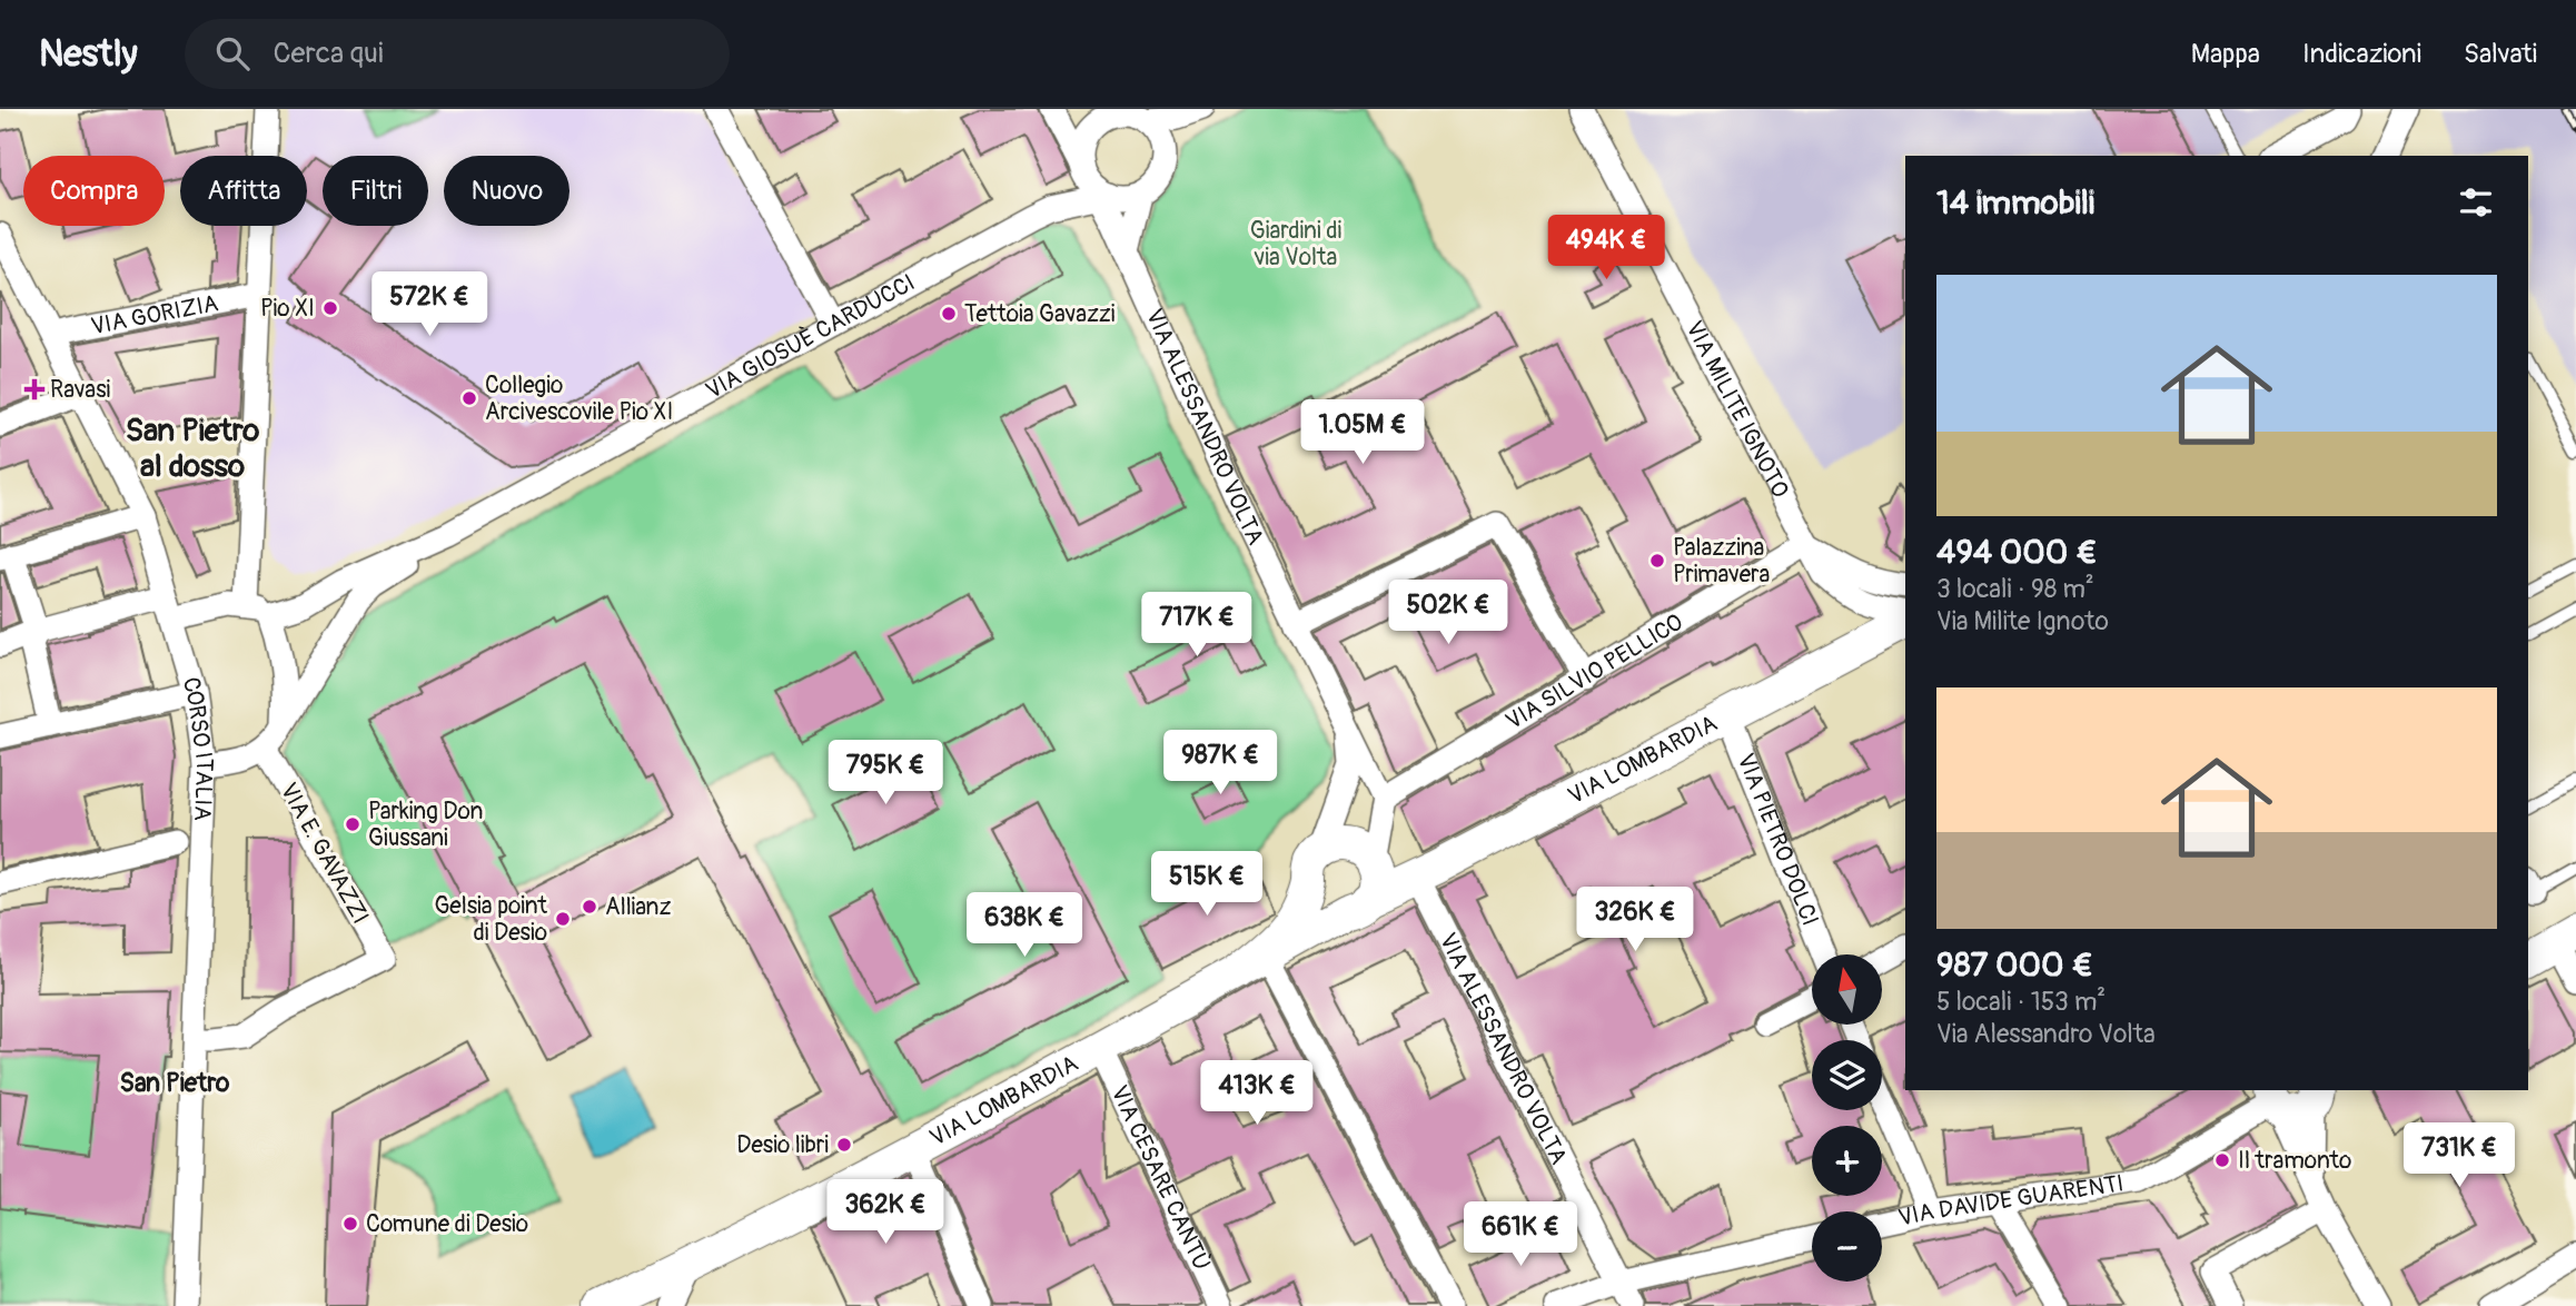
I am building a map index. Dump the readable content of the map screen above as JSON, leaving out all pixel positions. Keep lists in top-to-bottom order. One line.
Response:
{"streets":{"street":["VIA GORIZIA","VIA GIOSUÈ CARDUCCI","VIA MILITE IGNOTO","VIA ALESSANDRO VOLTA","VIA SILVIO PELLICO","CORSO ITALIA","VIA LOMBARDIA","VIA PIETRO DOLCI","VIA E. GAVAZZI","VIA CESARE CANTÙ","VIA DAVIDE GUARENTI"]},"crossings":[["VIA GORIZIA","CORSO ITALIA"],["VIA GIOSUÈ CARDUCCI","VIA ALESSANDRO VOLTA"],["VIA MILITE IGNOTO","VIA SILVIO PELLICO"],["VIA ALESSANDRO VOLTA","VIA SILVIO PELLICO"],["VIA ALESSANDRO VOLTA","VIA LOMBARDIA"],["CORSO ITALIA","VIA E. GAVAZZI"],["VIA LOMBARDIA","VIA PIETRO DOLCI"],["VIA LOMBARDIA","VIA CESARE CANTÙ"]],"districts":["San Pietro al dosso","San Pietro"],"parks":["Giardini di via Volta"],"places":{"other":["Pio XI","Tettoia Gavazzi","Collegio Arcivescovile Pio XI","Palazzina Primavera","Parking Don Giussani","Allianz","Gelsia point di Desio","Desio libri","Il tramonto","Comune di Desio"],"health":["Ravasi"]},"north":"top","page":{"header":"Nestly","search":"Cerca qui","nav":["Mappa","Indicazioni","Salvati"],"chip":["Compra","Affitta","Filtri","Nuovo"],"heading":"14 immobili","price":["494K €","572K €","1.05M €","502K €","717K €","987K €","795K €","515K €","326K €","638K €","413K €","731K €","362K €","661K €"],"list":[{"name":"494 000 €","note":"3 locali · 98 m² · Via Milite Ignoto"},{"name":"987 000 €","note":"5 locali · 153 m² · Via Alessandro Volta"}],"map_buttons":["+","−"]}}
